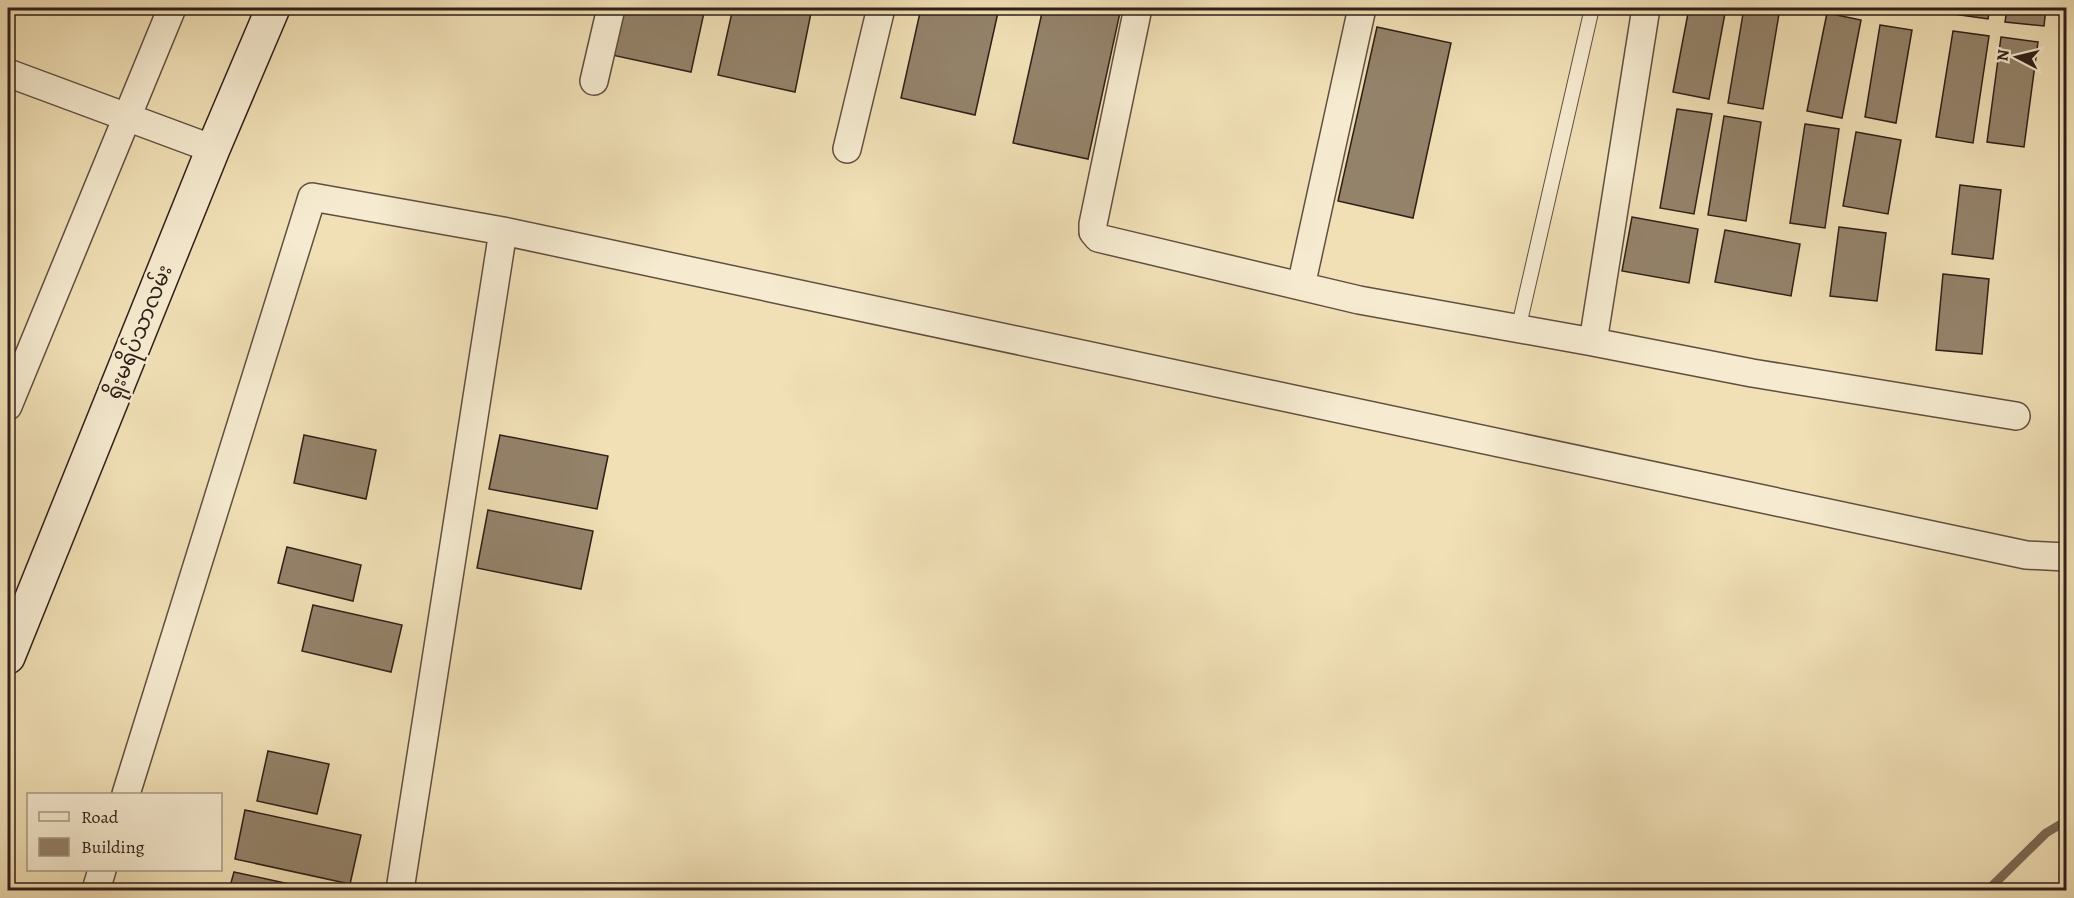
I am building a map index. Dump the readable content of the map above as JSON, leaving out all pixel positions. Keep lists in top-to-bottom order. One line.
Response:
{"streets":{"street":["ရိုးမရိပ်သာလမ်း"]},"legend":["Road","Building"],"north":"left"}
